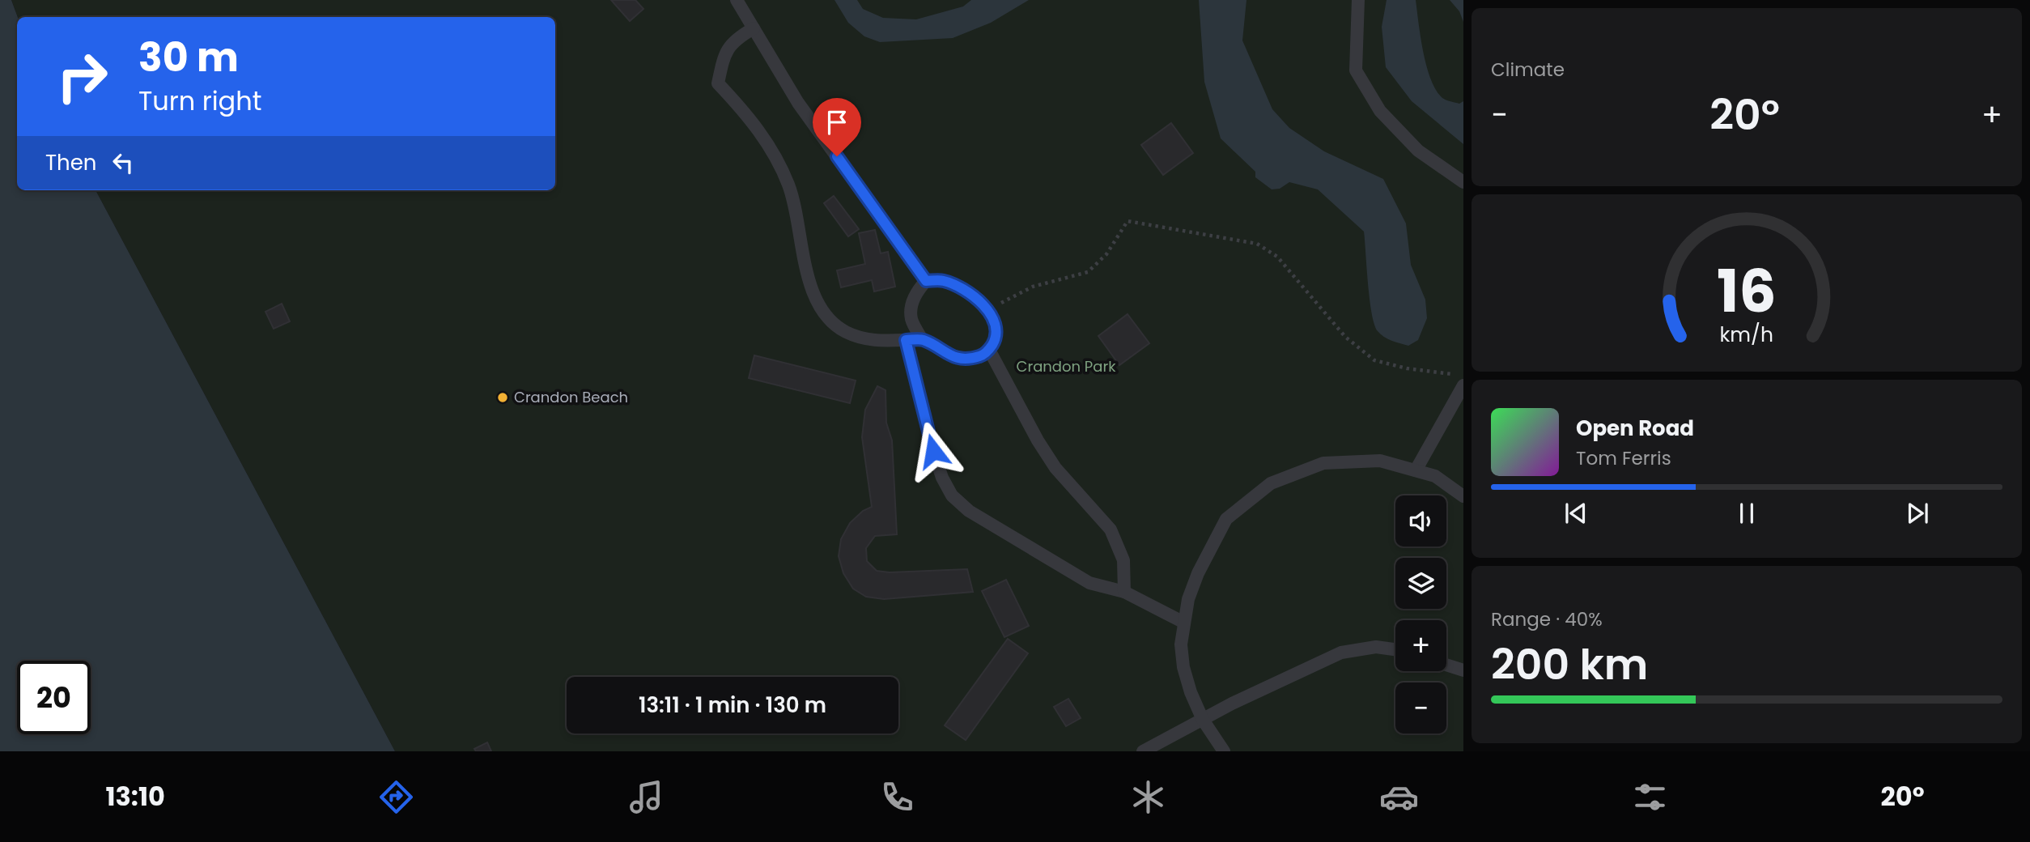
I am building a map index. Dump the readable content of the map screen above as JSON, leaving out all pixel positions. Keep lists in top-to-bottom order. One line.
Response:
{"parks":["Crandon Park"],"places":["Crandon Beach"],"page":{"tile":["Climate",["Range · 40%","200 km"]],"turn":["30 m","Turn right"],"heat":["−","20°","+"],"then":"Then","song":["Open Road","Tom Ferris"],"map_buttons":["+","−"],"limit":"20","trip":"13:11 · 1 min · 130 m","tabs":["13:10","20°"],"gauge":["16","km/h"]}}
